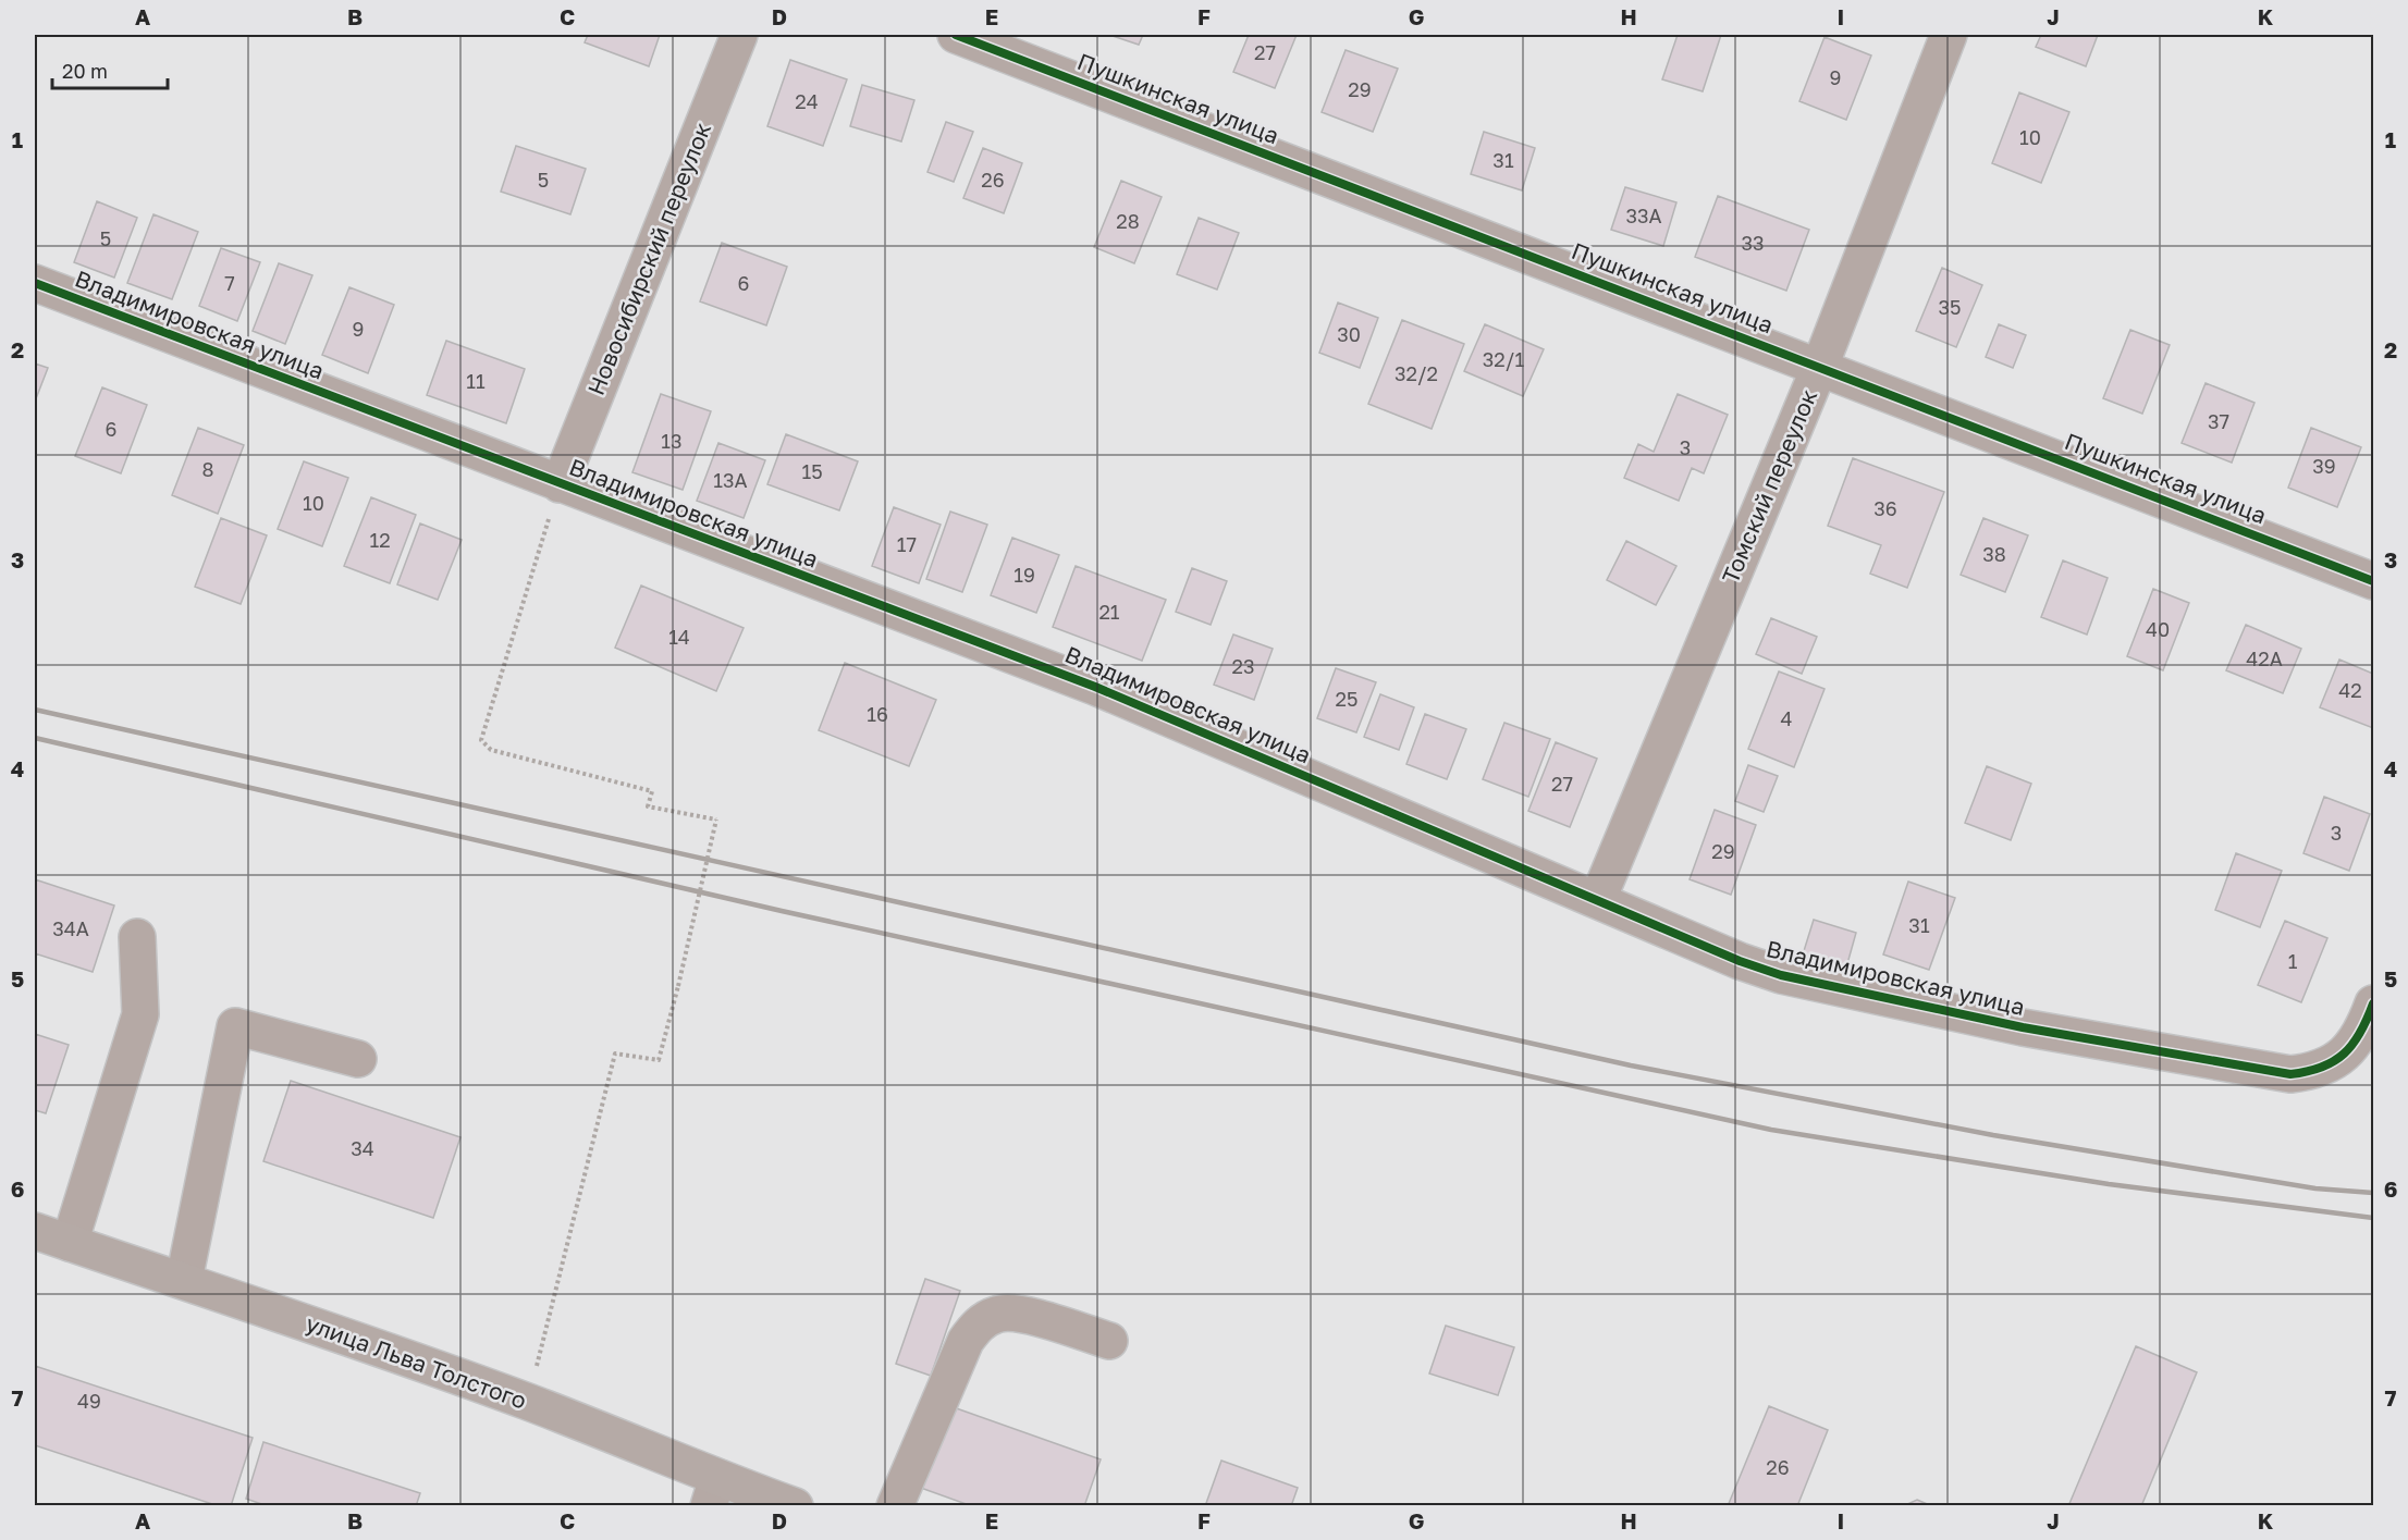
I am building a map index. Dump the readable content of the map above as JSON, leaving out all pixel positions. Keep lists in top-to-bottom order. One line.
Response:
{"streets":{"main road":["улица Льва Толстого"],"street":["Пушкинская улица","Новосибирский переулок","Владимировская улица","Томский переулок"]},"crossings":[["Пушкинская улица","Томский переулок"],["Новосибирский переулок","Владимировская улица"],["Владимировская улица","Томский переулок"]],"house_numbers":["27","9","29","24","10","31","5","26","33А","28","5","33","7","6","35","9","30","32/1","32/2","11","37","6","13","3","39","8","15","13А","10","36","12","17","38","19","21","40","14","42А","23","42","25","16","4","27","3","29","31","34А","1","34","49","26"],"scale_bar":"20 m","grid":{"columns":["A","B","C","D","E","F","G","H","I","J","K"],"rows":["1","2","3","4","5","6","7"]}}
